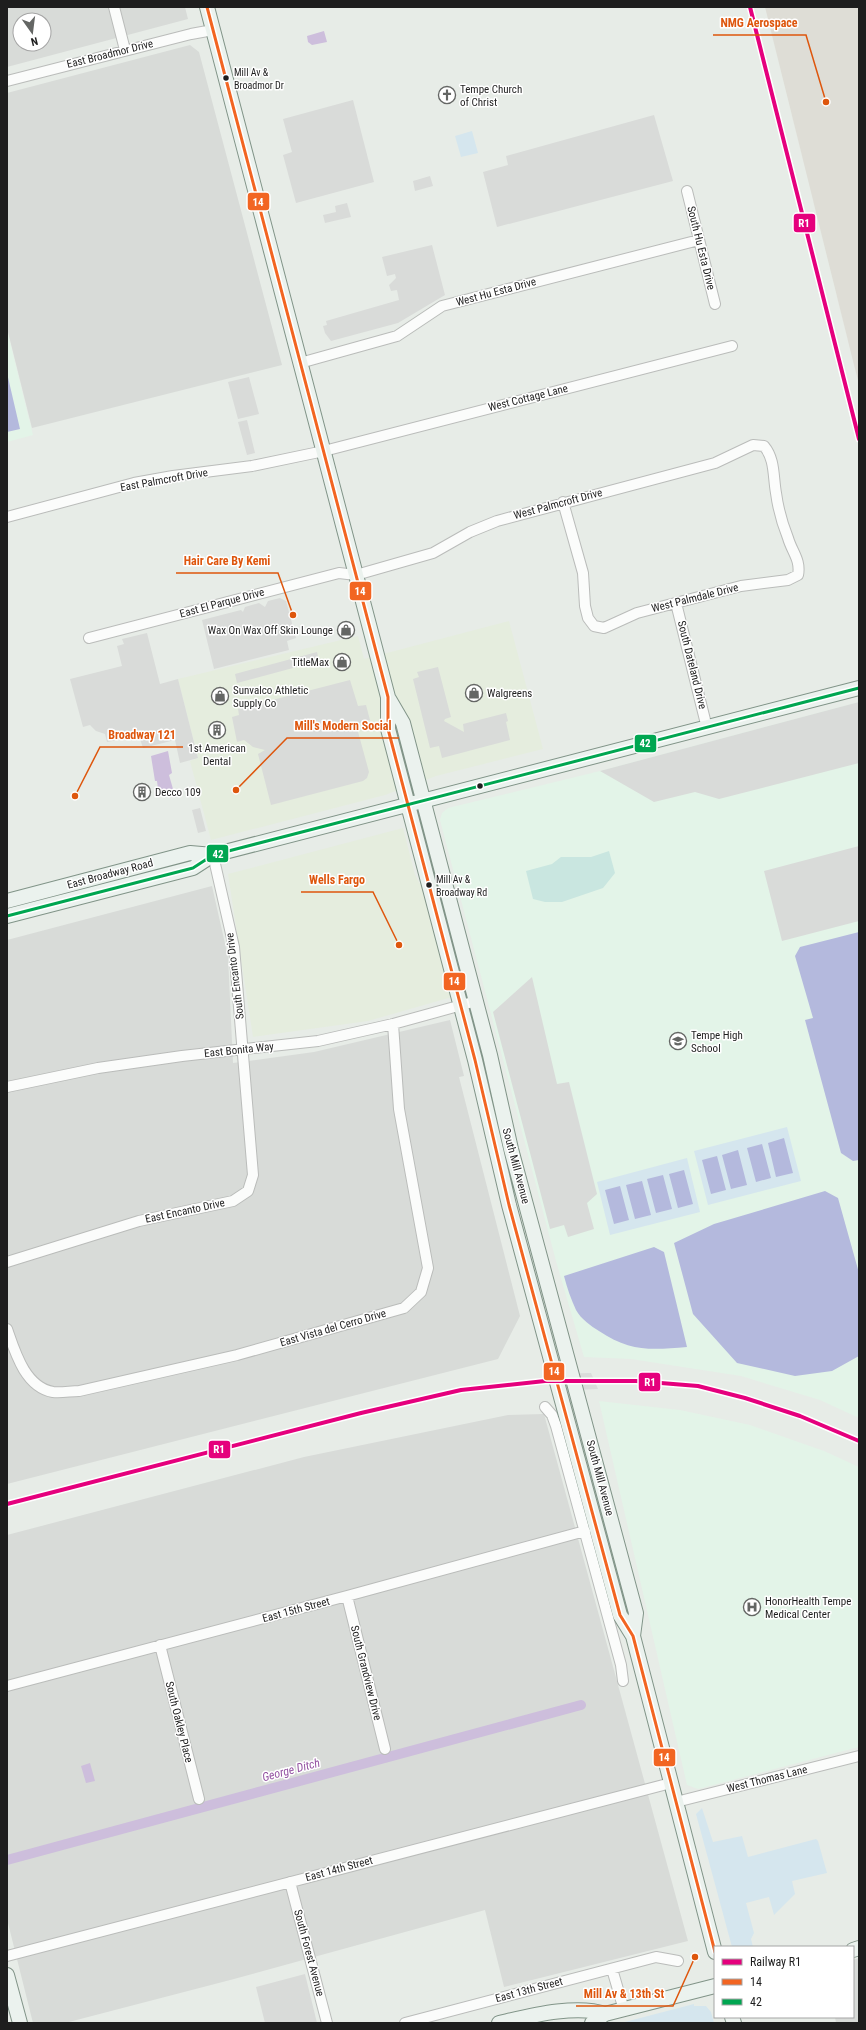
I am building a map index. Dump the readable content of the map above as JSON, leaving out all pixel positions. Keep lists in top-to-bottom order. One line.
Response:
{"streets":{"main road":["East Broadway Road","South Mill Avenue"],"street":["East Broadmor Drive","South Hu Esta Drive","West Hu Esta Drive","West Cottage Lane","East Palmcroft Drive","West Palmcroft Drive","West Palmdale Drive","East El Parque Drive","South Dateland Drive","South Encanto Drive","East Bonita Way","East Encanto Drive","East Vista del Cerro Drive","East 15th Street","South Grandview Drive","South Oakley Place","West Thomas Lane","East 14th Street","South Forest Avenue","East 13th Street"]},"crossings":[["East Broadmor Drive","South Mill Avenue"],["South Hu Esta Drive","West Hu Esta Drive"],["West Hu Esta Drive","South Mill Avenue"],["West Cottage Lane","East Palmcroft Drive"],["West Cottage Lane","South Mill Avenue"],["East Palmcroft Drive","South Mill Avenue"],["West Palmcroft Drive","West Palmdale Drive"],["West Palmcroft Drive","East El Parque Drive"],["West Palmcroft Drive","South Mill Avenue"],["West Palmdale Drive","South Dateland Drive"],["East El Parque Drive","South Mill Avenue"],["South Dateland Drive","East Broadway Road"],["East Broadway Road","South Encanto Drive"],["East Broadway Road","South Mill Avenue"],["South Encanto Drive","East Bonita Way"],["South Encanto Drive","East Encanto Drive"],["East Bonita Way","South Mill Avenue"],["East Bonita Way","East Encanto Drive"],["East Bonita Way","East Vista del Cerro Drive"],["South Mill Avenue","West Thomas Lane"],["South Mill Avenue","East 14th Street"],["East 15th Street","South Grandview Drive"],["East 15th Street","South Oakley Place"],["East 14th Street","South Forest Avenue"]],"water":["George Ditch"],"places":{"other":["Mill Av & Broadmor Dr","NMG Aerospace","Hair Care By Kemi","Mill's Modern Social","Broadway 121","Mill Av & Broadway Rd","Wells Fargo","Mill Av & 13th St"],"church":["Tempe Church of Christ"],"shop":["Wax On Wax Off Skin Lounge","TitleMax","Walgreens","Sunvalco Athletic Supply Co"],"building":["1st American Dental","Decco 109"],"school or university":["Tempe High School"],"hospital":["HonorHealth Tempe Medical Center"]},"lines":["rail line R1","transit line 14","transit line 42"],"legend":["Railway R1","14","42"],"north":"bottom"}
